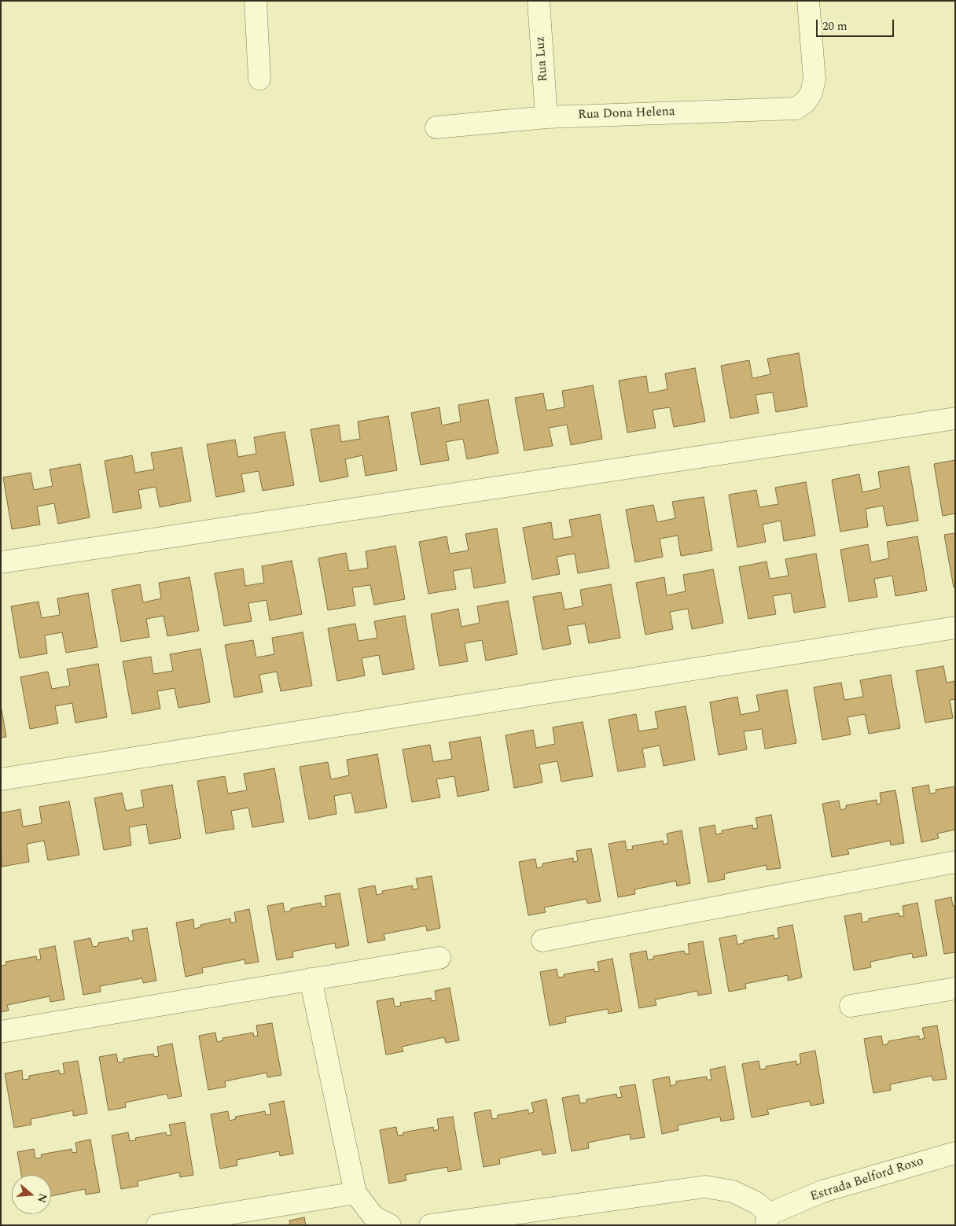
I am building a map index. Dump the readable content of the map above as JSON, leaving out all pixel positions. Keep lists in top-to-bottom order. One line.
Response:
{"streets":{"street":["Rua Luz","Rua Dona Helena","Estrada Belford Roxo"]},"crossings":[["Rua Luz","Rua Dona Helena"]],"scale_bar":"20 m","north":"right"}
